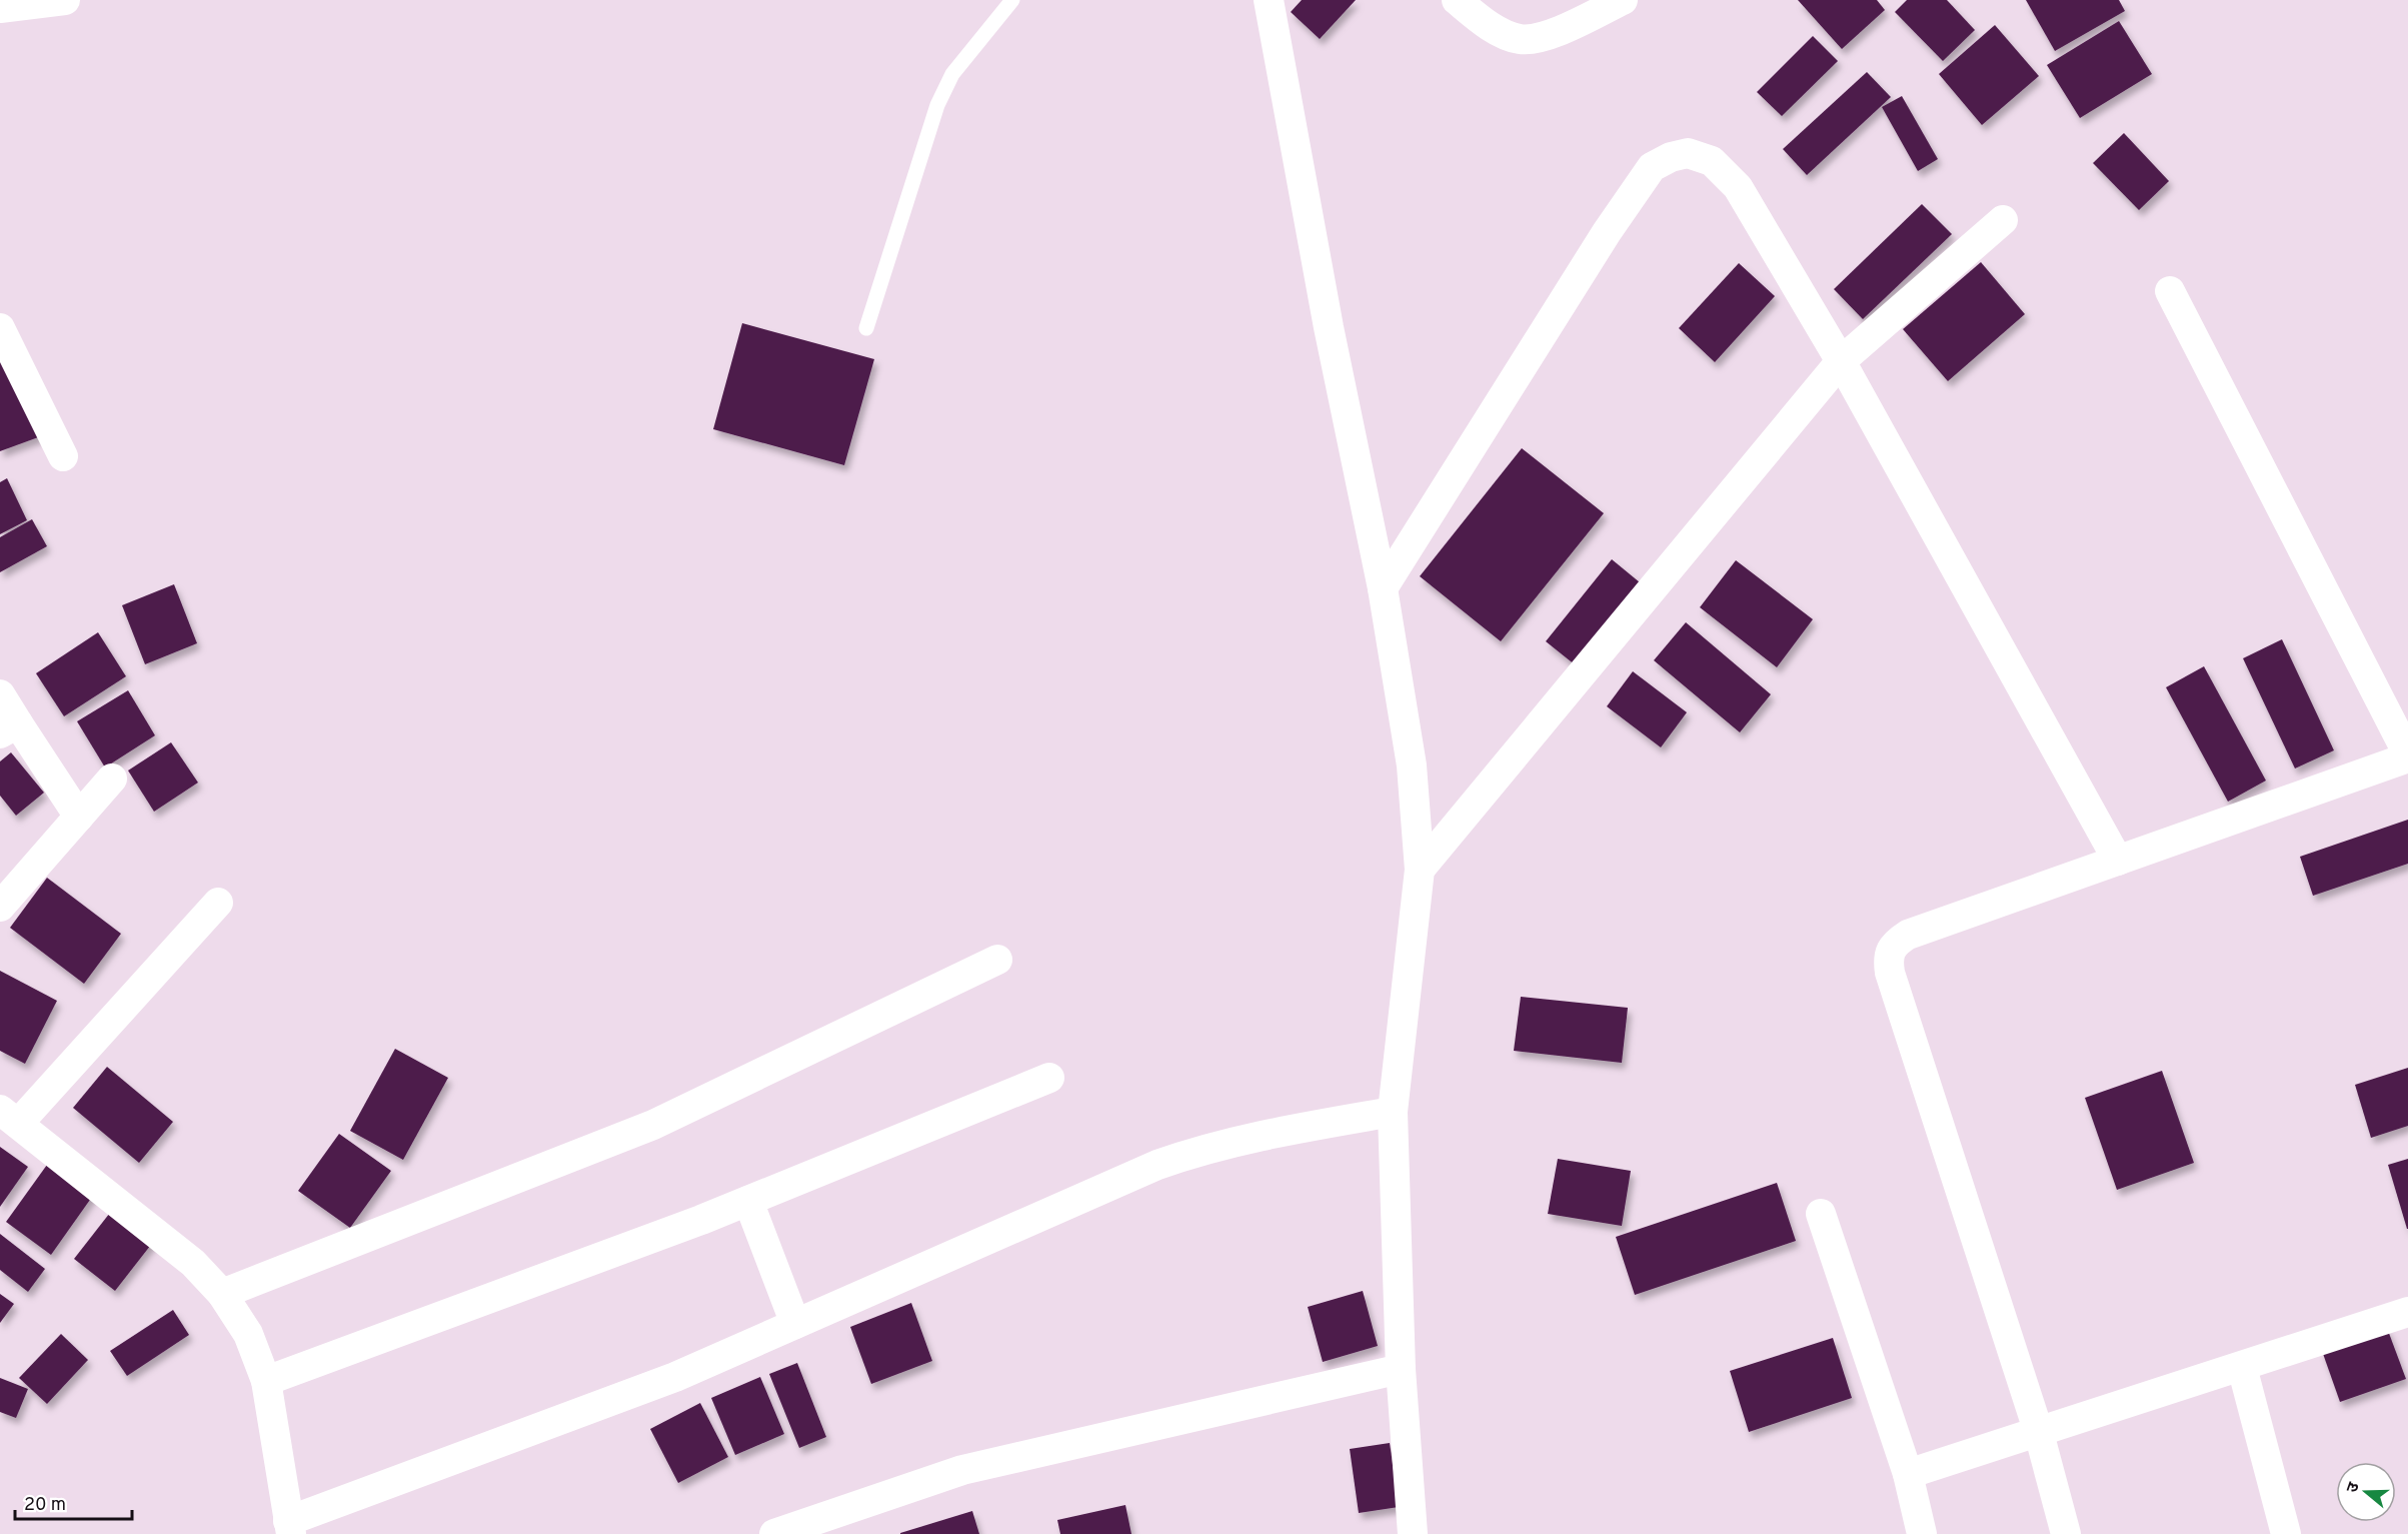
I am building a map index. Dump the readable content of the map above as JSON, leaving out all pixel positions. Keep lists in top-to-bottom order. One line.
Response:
{"scale_bar":"20 m","north":"left"}
